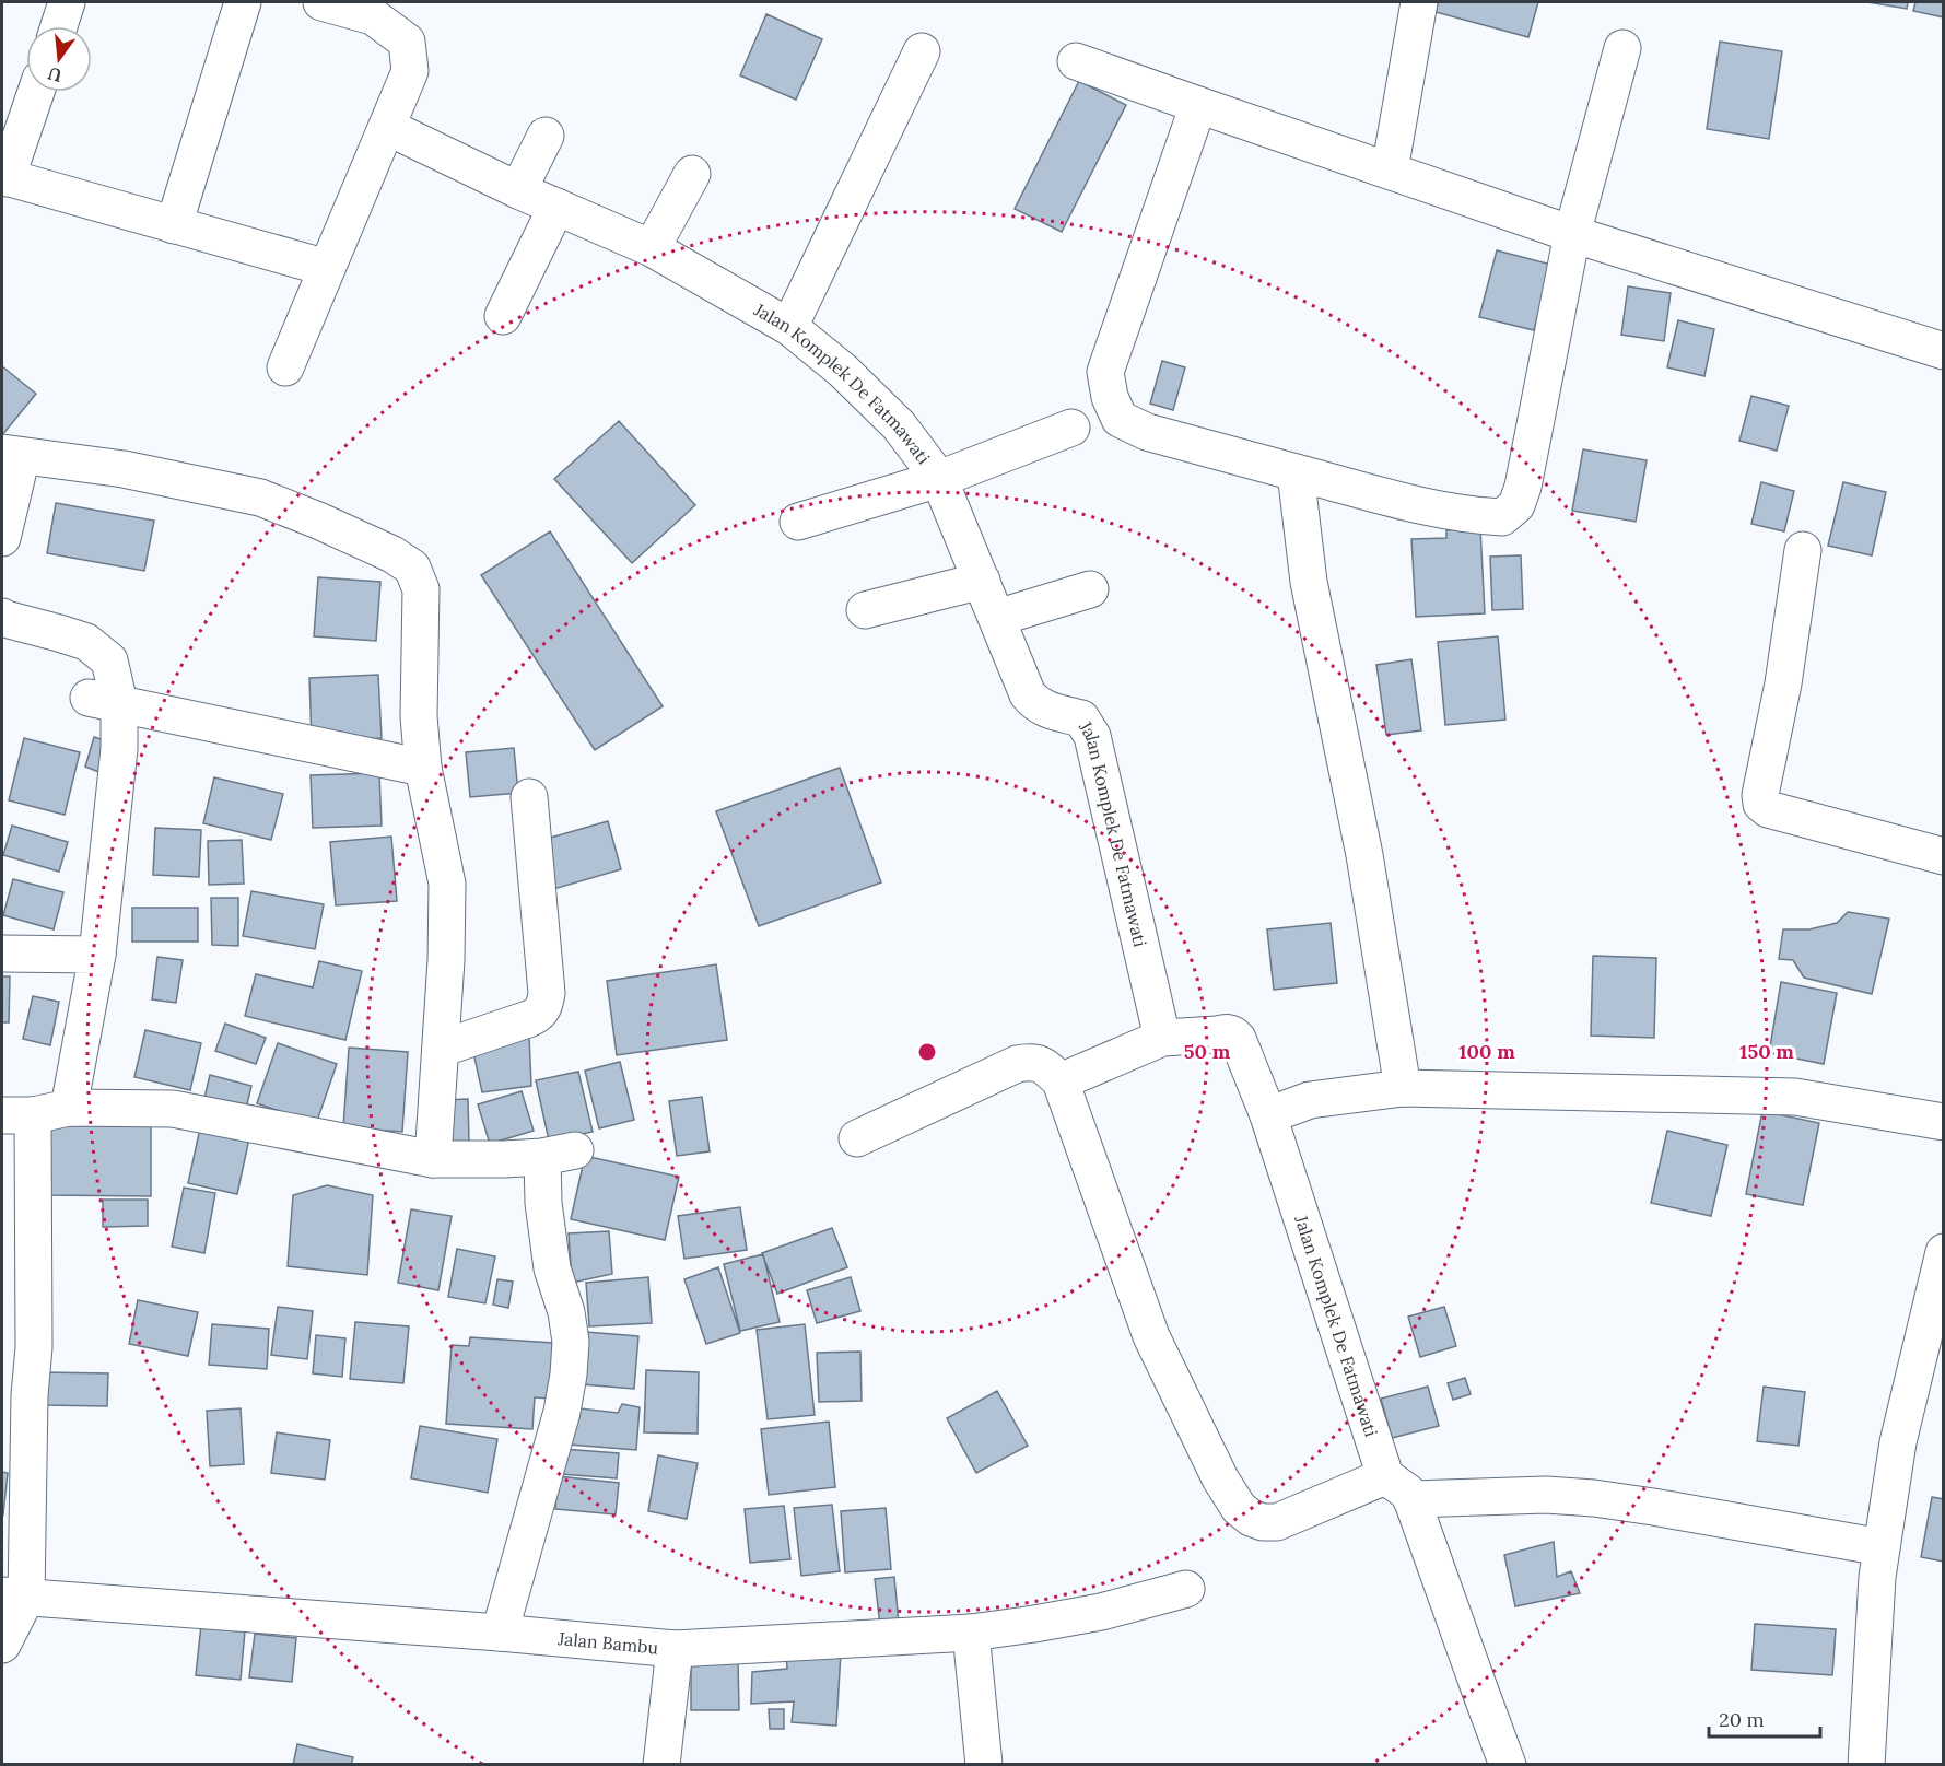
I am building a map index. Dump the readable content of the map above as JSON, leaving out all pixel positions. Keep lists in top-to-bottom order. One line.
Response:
{"streets":{"street":["Jalan Komplek De Fatmawati","Jalan Bambu"]},"scale_bar":"20 m","north":"bottom","rings":["50 m","100 m","150 m"]}
